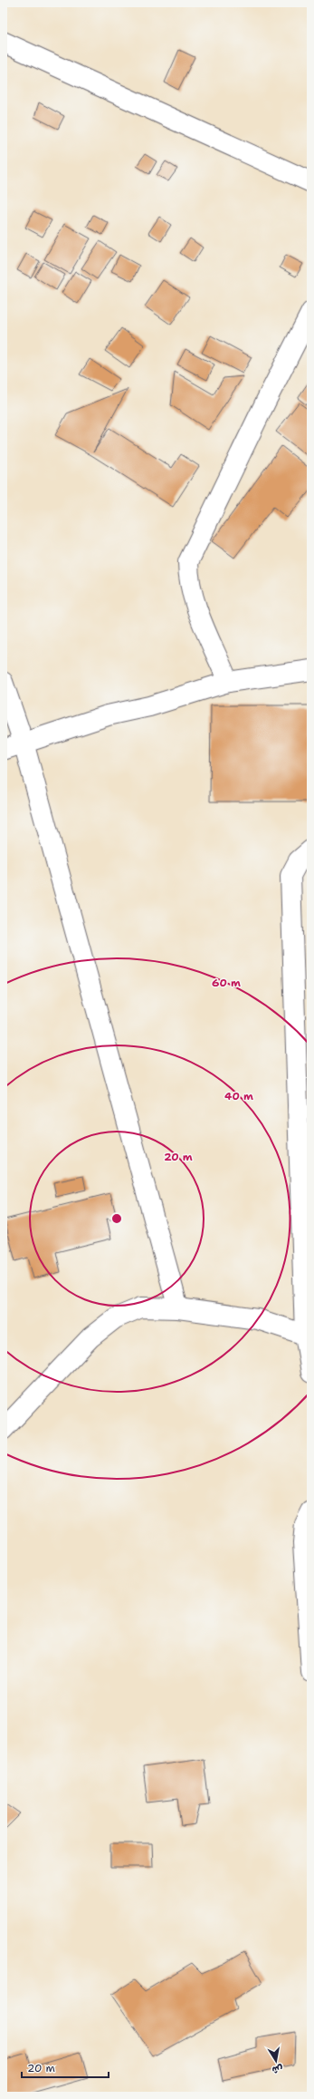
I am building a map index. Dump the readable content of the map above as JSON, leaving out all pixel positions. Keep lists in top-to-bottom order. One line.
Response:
{"scale_bar":"20 m","north":"bottom","rings":["60 m","40 m","20 m"]}
